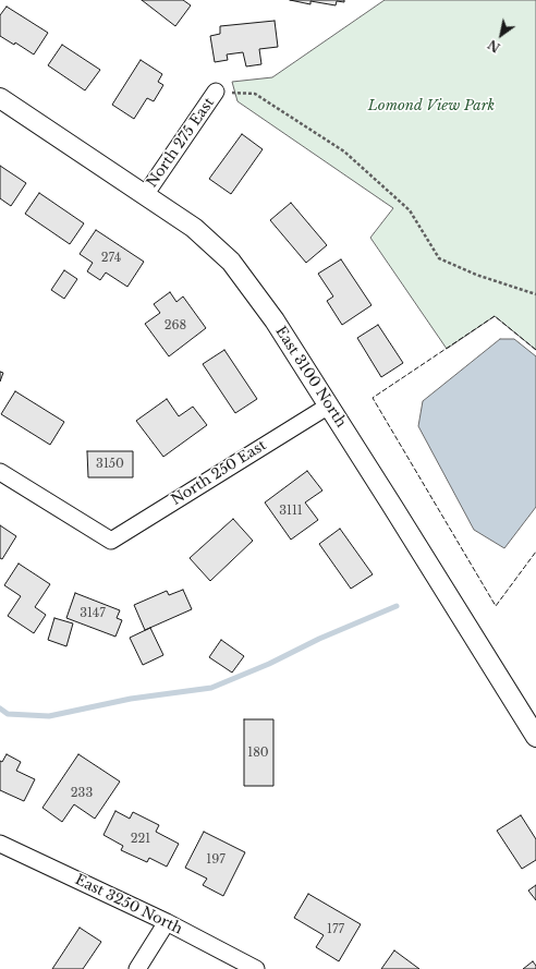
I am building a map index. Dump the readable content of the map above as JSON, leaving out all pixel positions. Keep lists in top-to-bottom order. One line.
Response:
{"streets":{"street":["North 275 East","East 3100 North","North 250 East","East 3250 North"]},"crossings":[["North 275 East","East 3100 North"],["East 3100 North","North 250 East"]],"parks":["Lomond View Park"],"house_numbers":["274","268","3150","3111","3147","180","233","221","197","177"],"north":"bottom left"}
